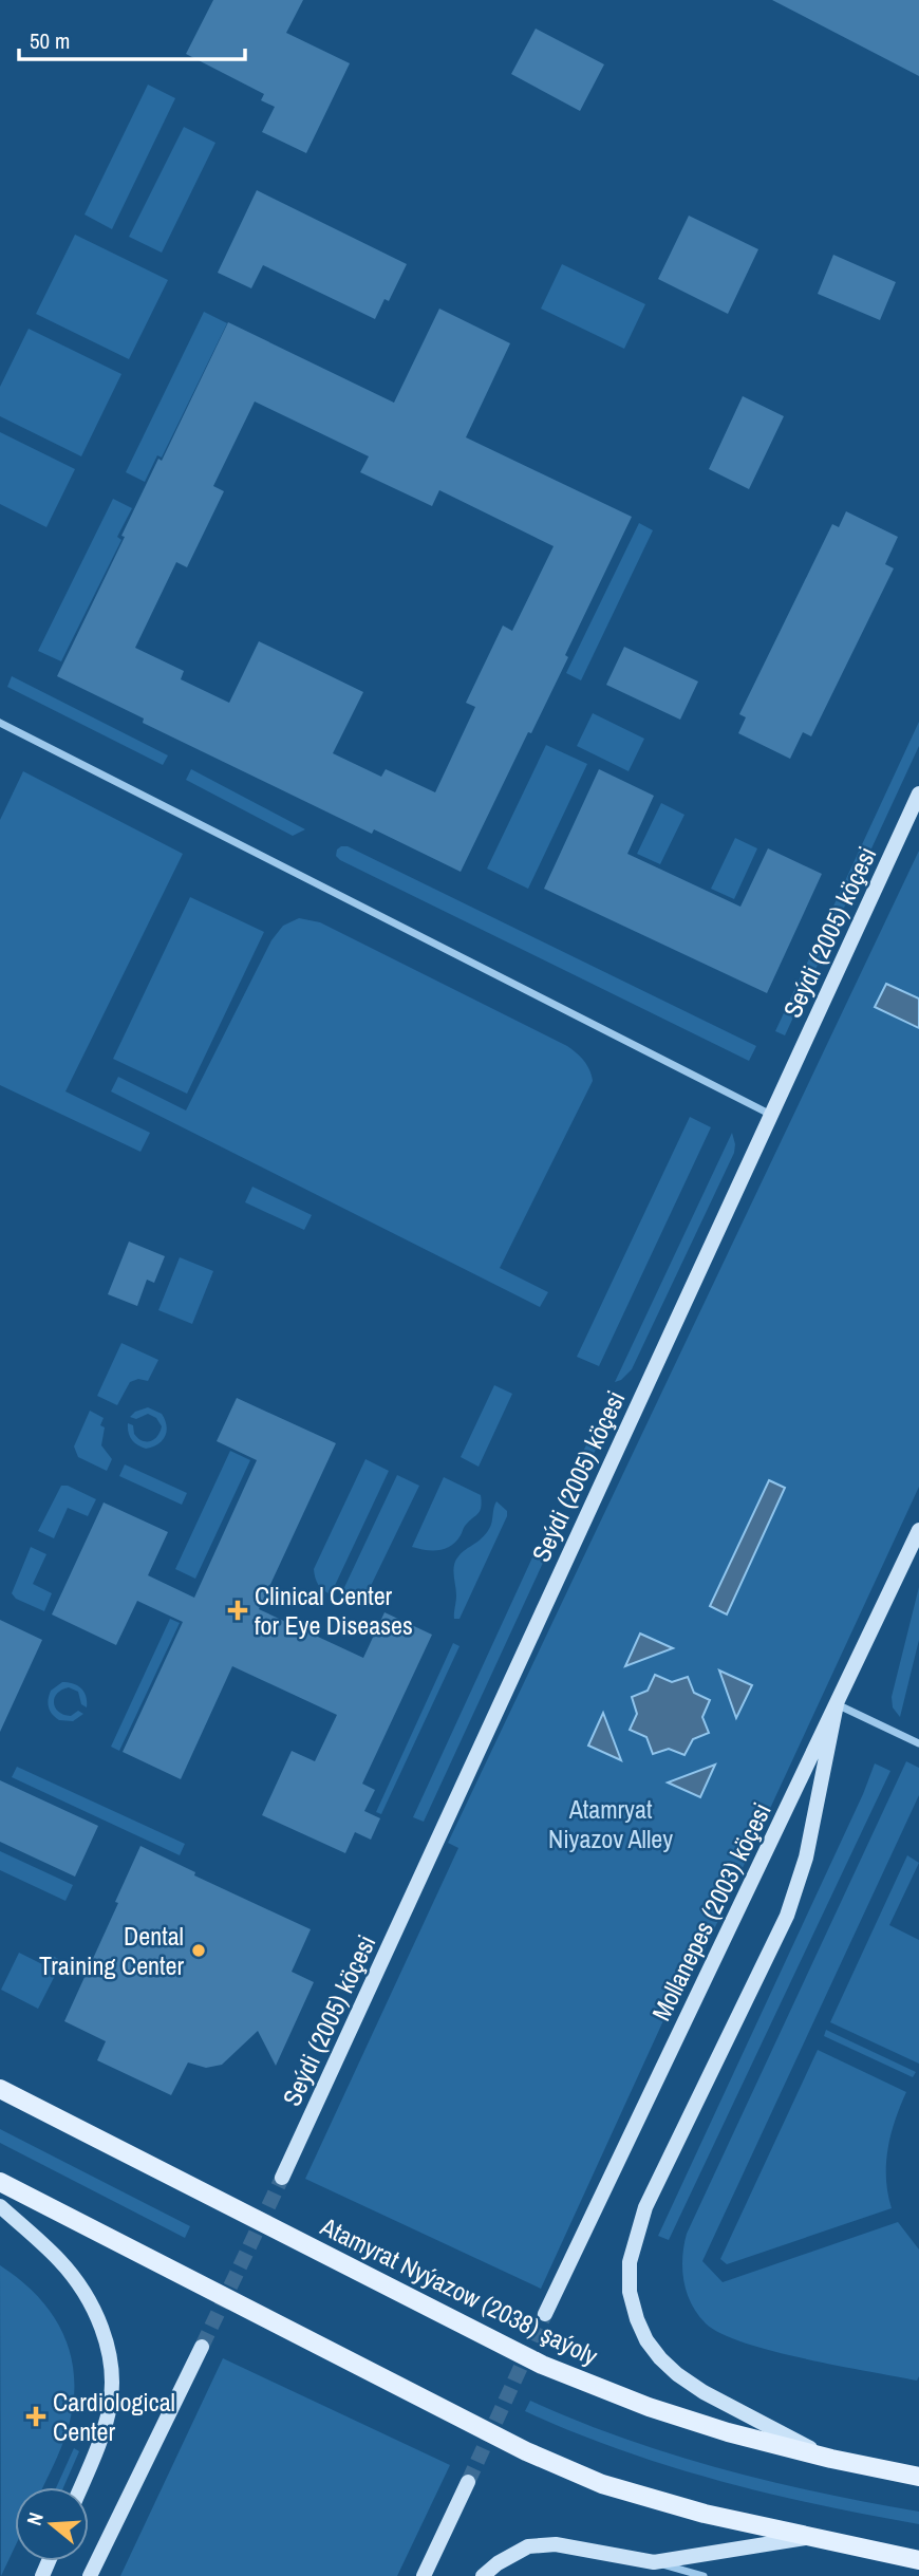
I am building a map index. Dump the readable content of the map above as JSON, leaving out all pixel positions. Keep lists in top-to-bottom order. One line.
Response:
{"streets":{"main road":["Atamyrat Nyýazow (2038) şaýoly"],"street":["Seýdi (2005) köçesi","Mollanepes (2003) köçesi"]},"parks":["Atamryat Niyazov Alley"],"places":{"health":["Clinical Center for Eye Diseases","Cardiological Center"],"other":["Dental Training Center"]},"scale_bar":"50 m","north":"left"}
